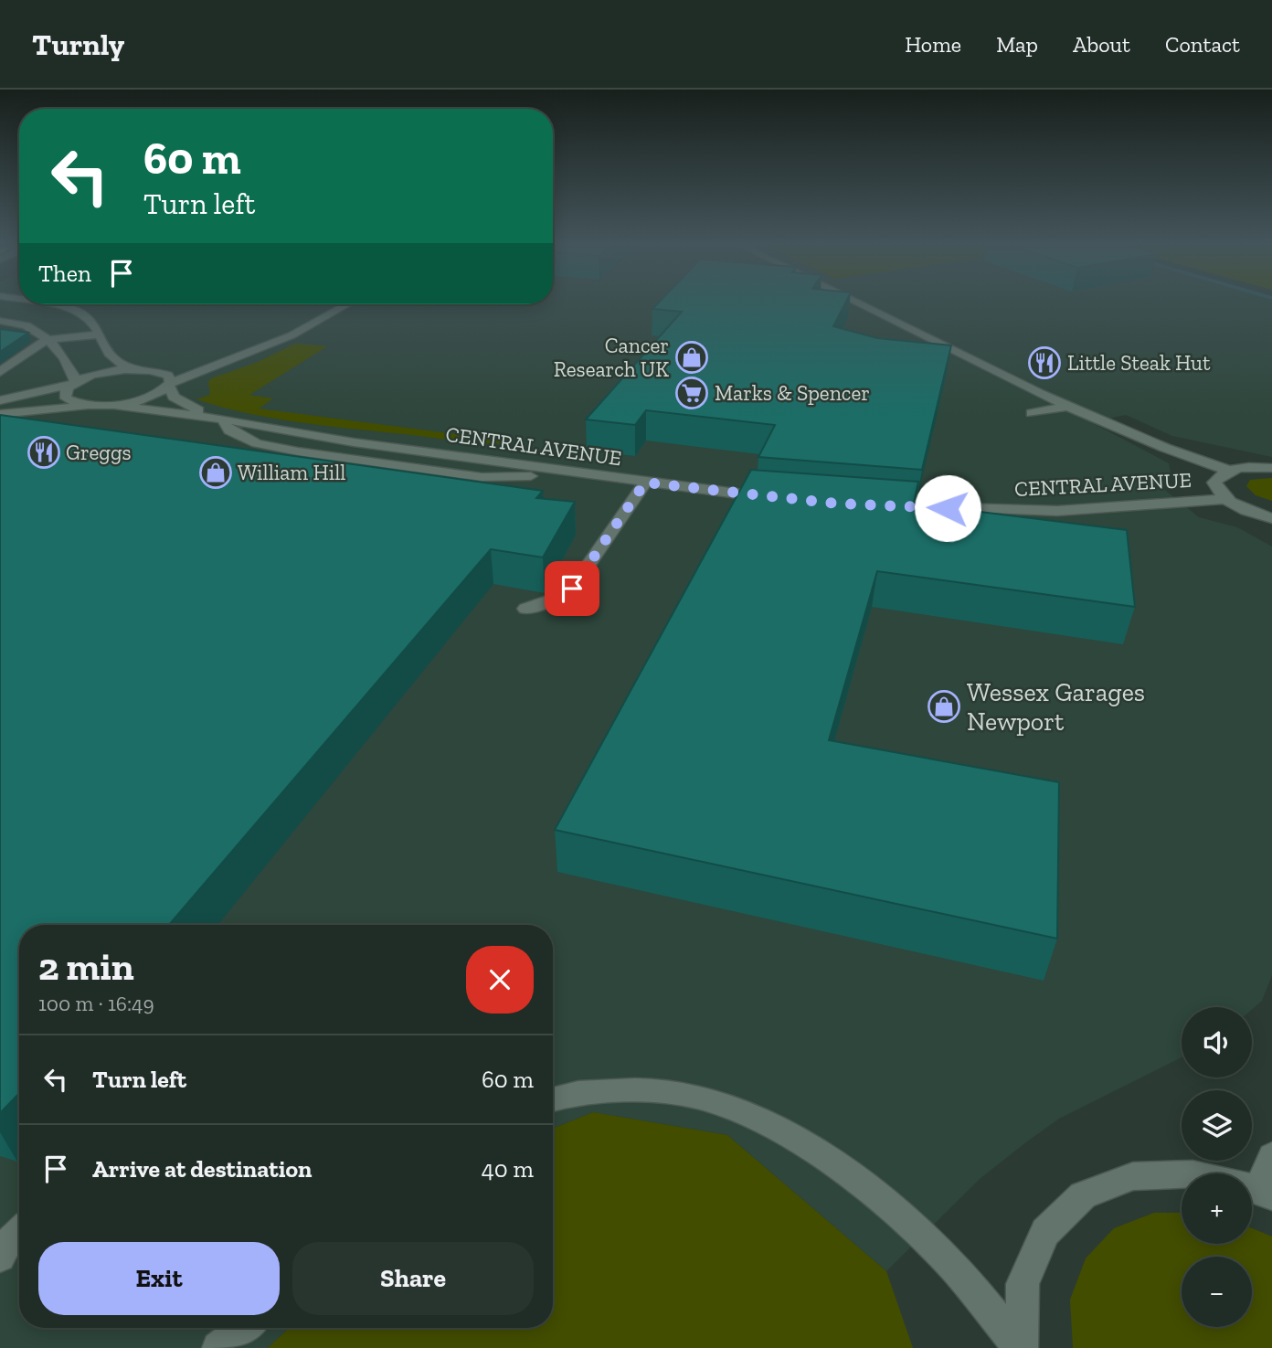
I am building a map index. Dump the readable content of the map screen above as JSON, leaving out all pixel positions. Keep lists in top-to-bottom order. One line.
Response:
{"streets":{"street":["CENTRAL AVENUE"]},"places":{"shop":["Cancer Research UK","William Hill","Wessex Garages Newport"],"restaurant":["Little Steak Hut","Greggs"],"supermarket":["Marks & Spencer"]},"page":{"header":"Turnly","nav":["Home","Map","About","Contact"],"turn":["60 m","Turn left"],"then":"Then","heading":["2 min","100 m · 16:49"],"map_buttons":["+","−"],"list":[{"name":"Turn left","value":"60 m"},{"name":"Arrive at destination","value":"40 m"}],"buttons":["Exit","Share"]}}
